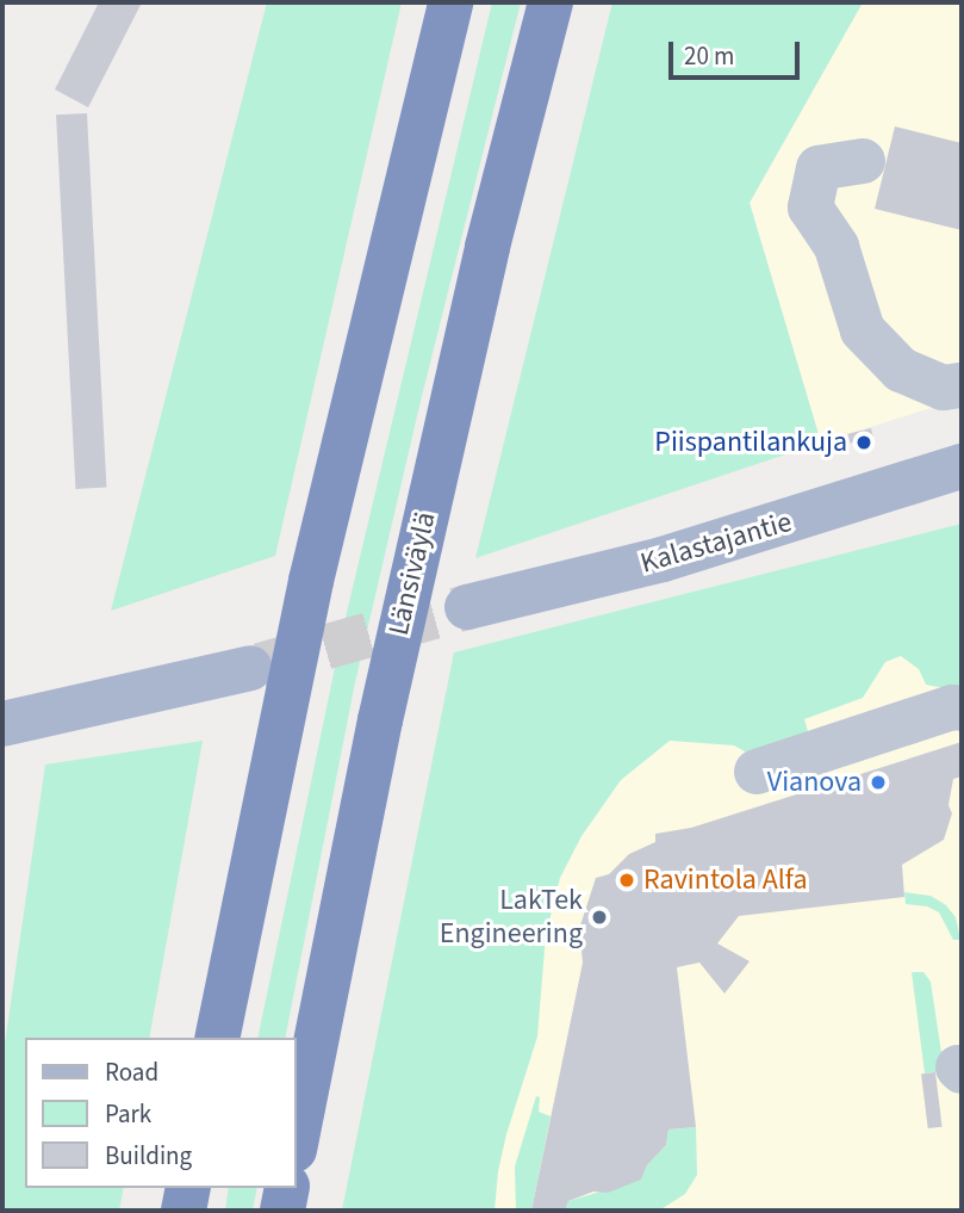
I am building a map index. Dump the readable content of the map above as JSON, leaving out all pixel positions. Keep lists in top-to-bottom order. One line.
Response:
{"streets":{"highway":["Länsiväylä"],"main road":["Kalastajantie"]},"places":["Piispantilankuja","Vianova","Ravintola Alfa","LakTek Engineering"],"legend":["Road","Park","Building"],"scale_bar":"20 m"}
